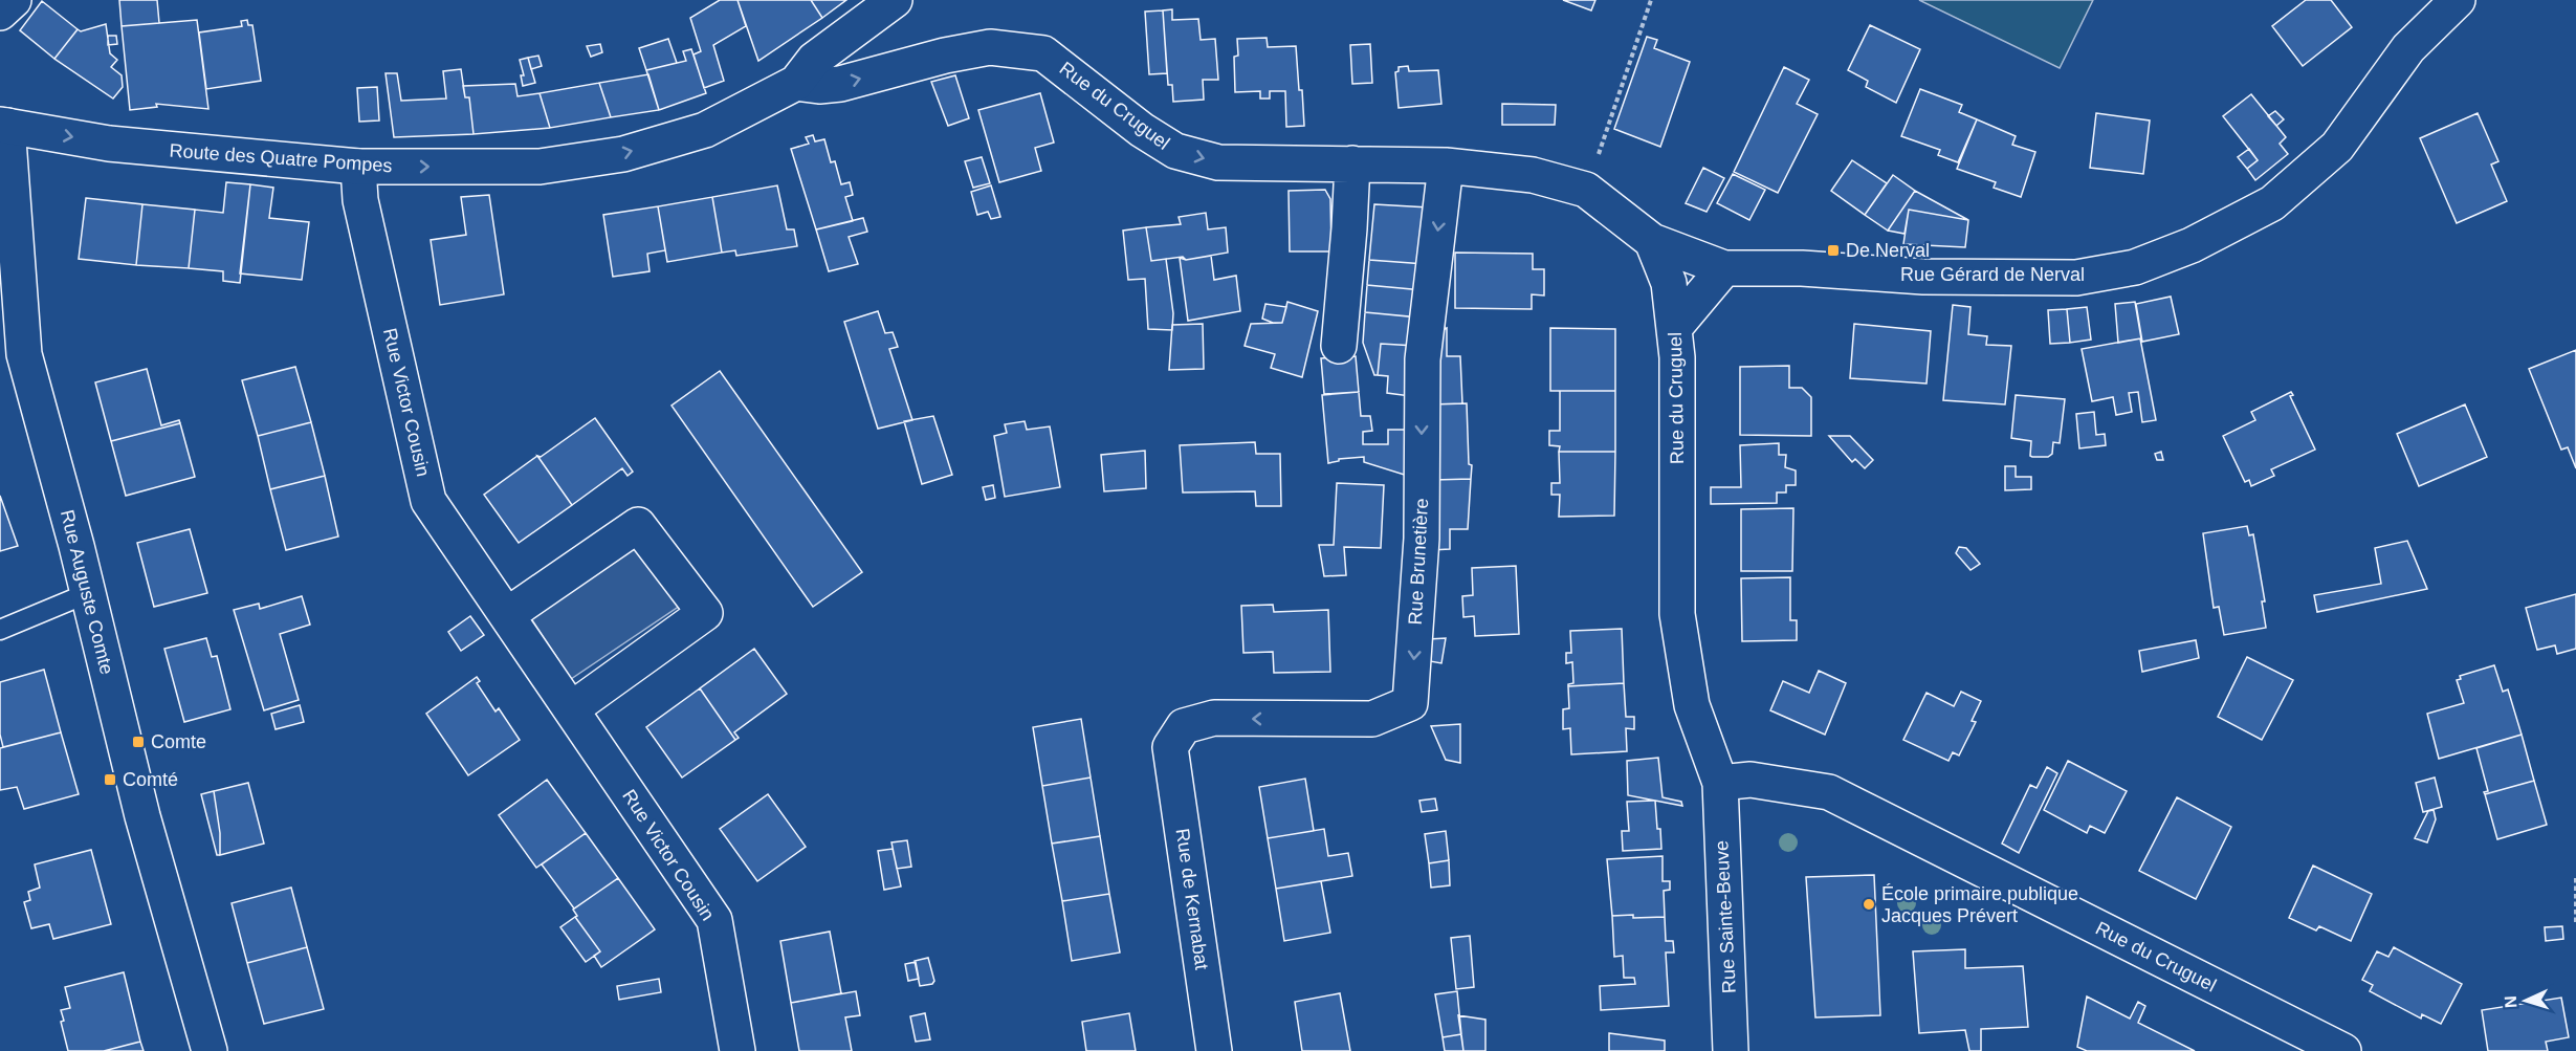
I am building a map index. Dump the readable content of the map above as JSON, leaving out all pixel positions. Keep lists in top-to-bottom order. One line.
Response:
{"streets":{"street":["Rue du Cruguel","Route des Quatre Pompes","Rue Gérard de Nerval","Rue Victor Cousin","Rue Brunetière","Rue Auguste Comte","Rue de Kernabat","Rue Sainte-Beuve"]},"crossings":[["Rue du Cruguel","Route des Quatre Pompes"],["Rue du Cruguel","Rue Gérard de Nerval"],["Rue du Cruguel","Rue Brunetière"],["Rue du Cruguel","Rue Sainte-Beuve"],["Route des Quatre Pompes","Rue Victor Cousin"],["Route des Quatre Pompes","Rue Auguste Comte"],["Rue Brunetière","Rue de Kernabat"]],"one_way":["Route des Quatre Pompes"],"places":{"transit":["De Nerval","Comte","Comté"],"other":["École primaire publique Jacques Prévert"]},"north":"left"}
